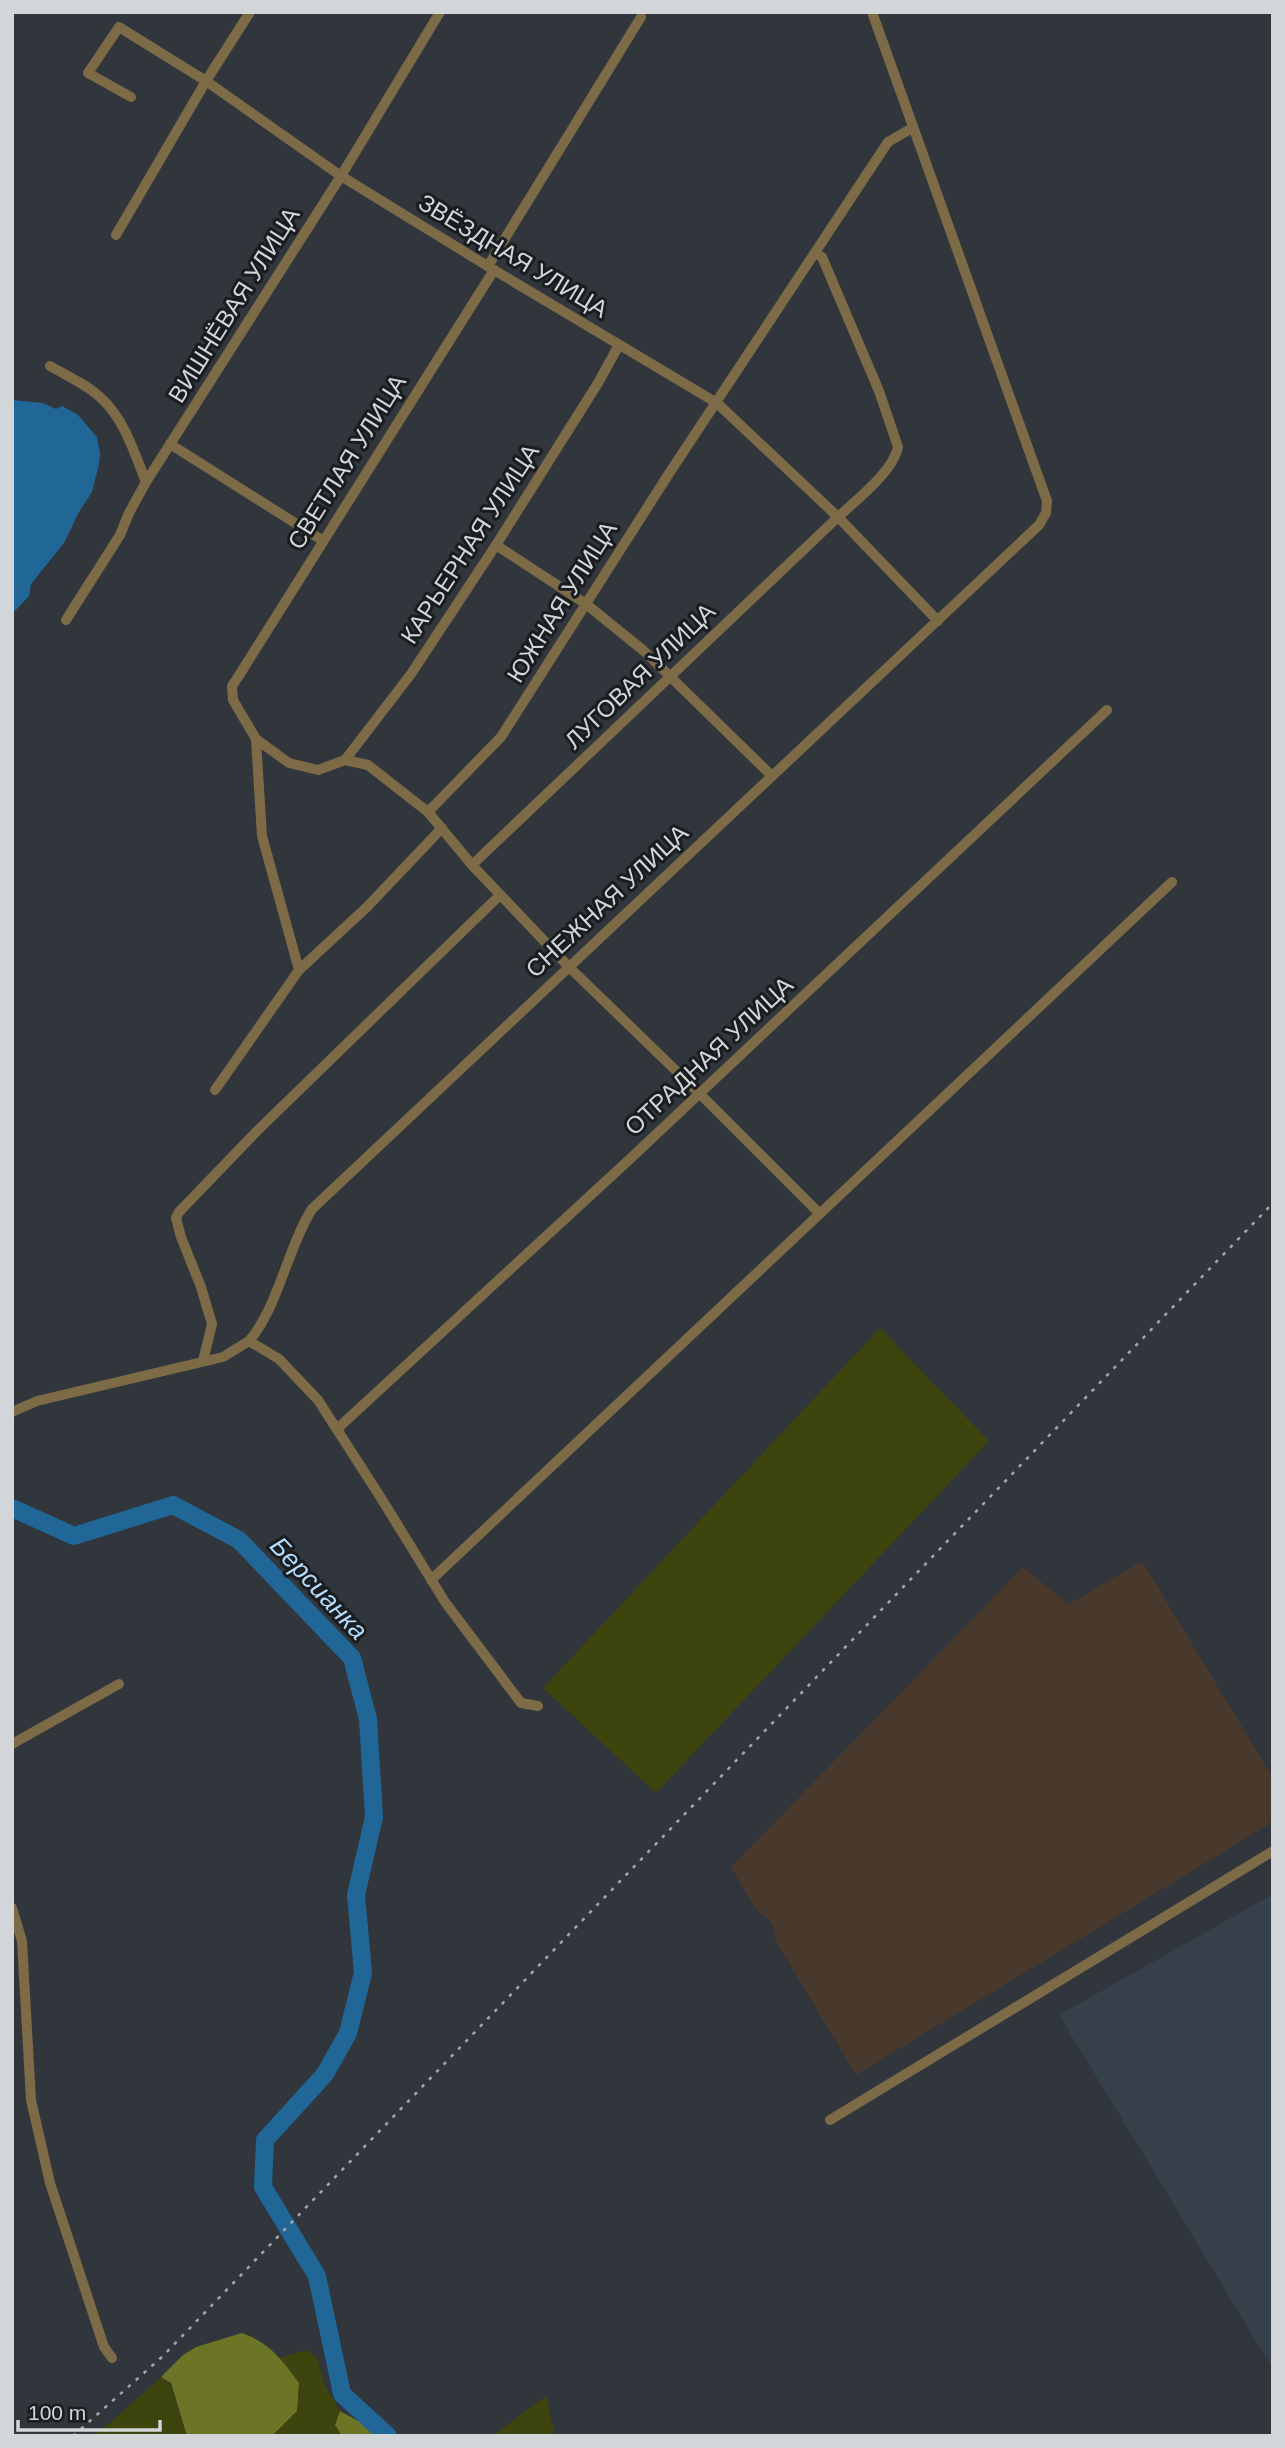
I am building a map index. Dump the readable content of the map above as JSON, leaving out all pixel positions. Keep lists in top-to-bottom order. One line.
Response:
{"streets":{"street":["ЗВЁЗДНАЯ УЛИЦА","ВИШНЁВАЯ УЛИЦА","СВЕТЛАЯ УЛИЦА","КАРЬЕРНАЯ УЛИЦА","ЮЖНАЯ УЛИЦА","ЛУГОВАЯ УЛИЦА","СНЕЖНАЯ УЛИЦА","ОТРАДНАЯ УЛИЦА"]},"crossings":[["ЗВЁЗДНАЯ УЛИЦА","ВИШНЁВАЯ УЛИЦА"],["ЗВЁЗДНАЯ УЛИЦА","СВЕТЛАЯ УЛИЦА"],["ЗВЁЗДНАЯ УЛИЦА","КАРЬЕРНАЯ УЛИЦА"],["ЗВЁЗДНАЯ УЛИЦА","ЮЖНАЯ УЛИЦА"],["ЗВЁЗДНАЯ УЛИЦА","ЛУГОВАЯ УЛИЦА"],["ЗВЁЗДНАЯ УЛИЦА","СНЕЖНАЯ УЛИЦА"],["ЮЖНАЯ УЛИЦА","ЛУГОВАЯ УЛИЦА"],["ЮЖНАЯ УЛИЦА","СНЕЖНАЯ УЛИЦА"]],"water":["Берсианка"],"scale_bar":"100 m"}
